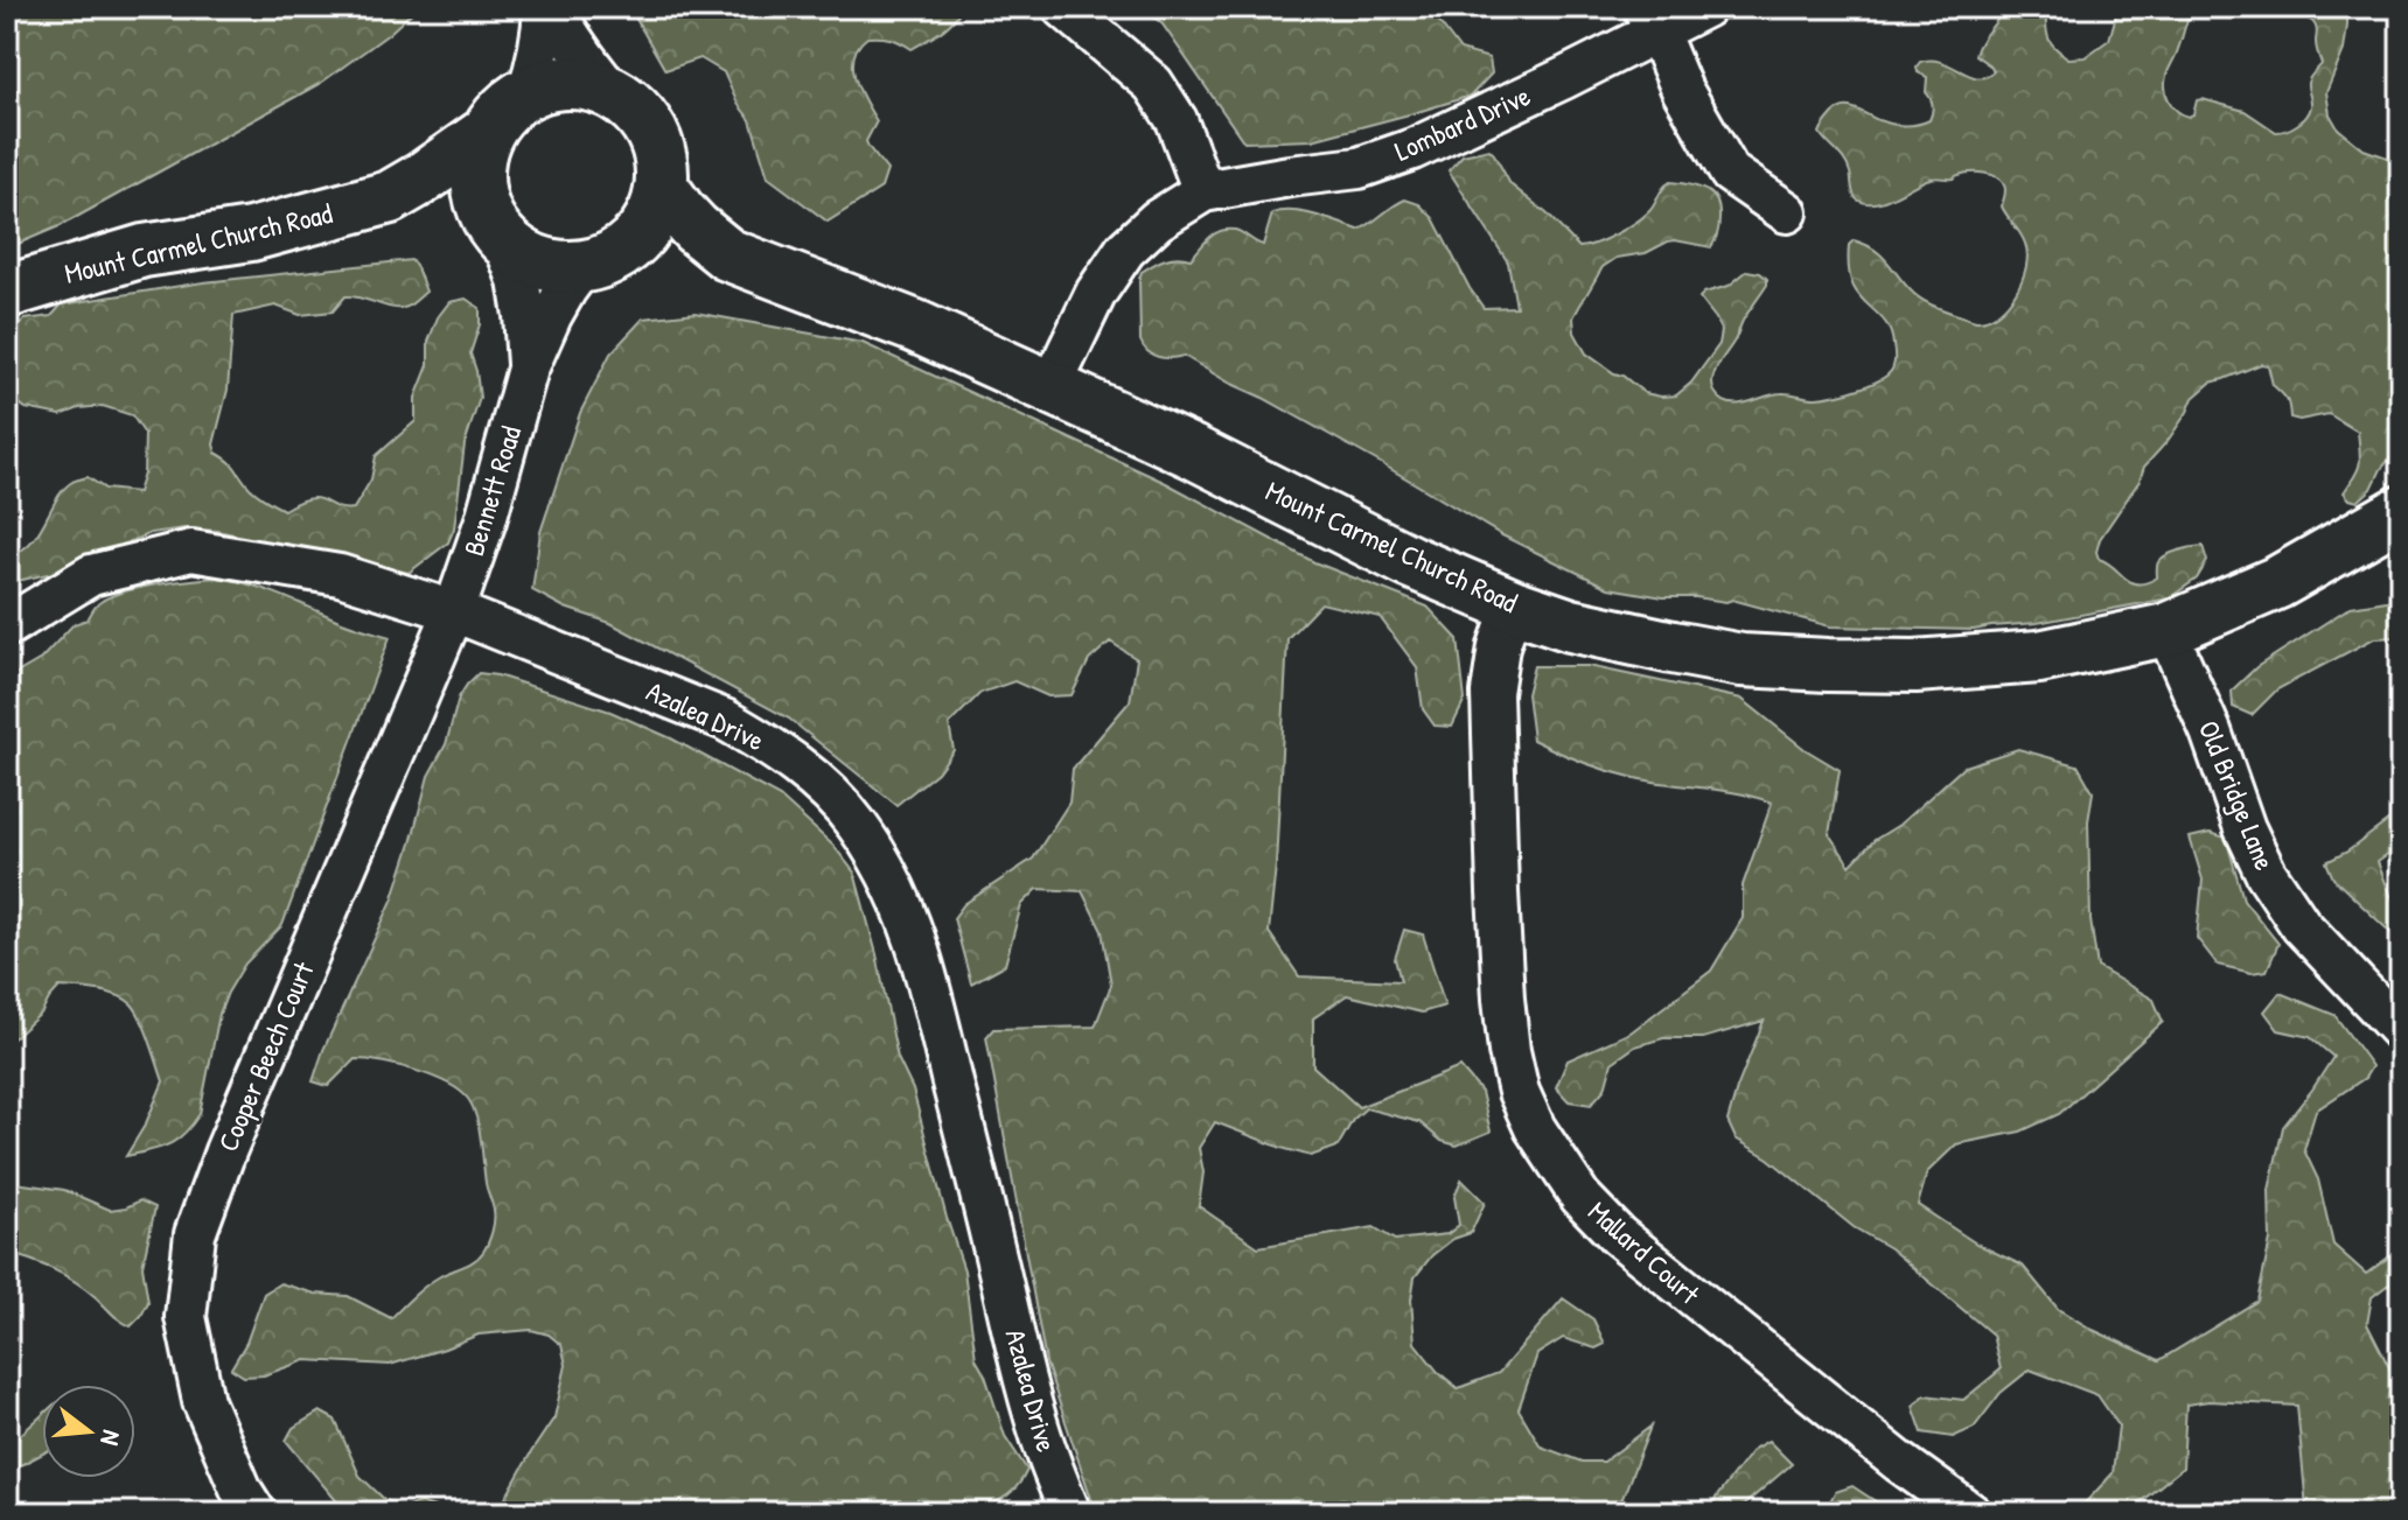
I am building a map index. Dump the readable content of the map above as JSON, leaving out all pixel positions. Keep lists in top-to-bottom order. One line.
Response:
{"streets":{"main road":["Mount Carmel Church Road"],"street":["Lombard Drive","Bennett Road","Azalea Drive","Old Bridge Lane","Cooper Beech Court","Mallard Court"]},"crossings":[["Mount Carmel Church Road","Bennett Road"],["Mount Carmel Church Road","Old Bridge Lane"],["Mount Carmel Church Road","Mallard Court"],["Bennett Road","Azalea Drive"],["Bennett Road","Cooper Beech Court"],["Azalea Drive","Cooper Beech Court"]],"north":"right"}
